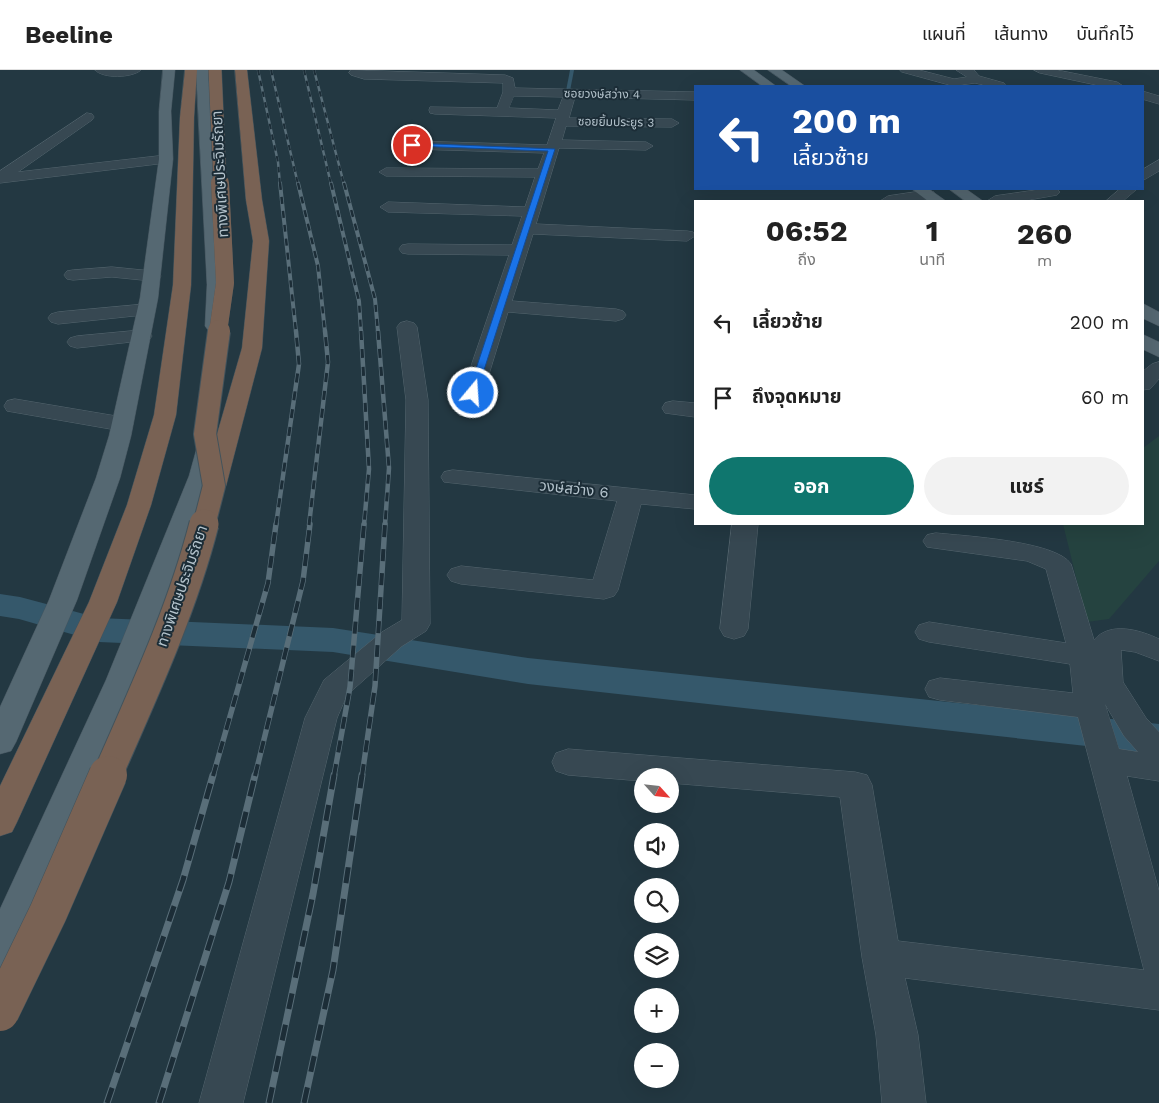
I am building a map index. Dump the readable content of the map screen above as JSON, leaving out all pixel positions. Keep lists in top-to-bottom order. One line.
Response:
{"streets":{"highway":["ทางพิเศษประจิมรัถยา"],"street":["ซอยวงษ์สว่าง 4","ซอยยิ้มประยูร 3","วงษ์สว่าง 6"]},"north":"bottom right","page":{"header":"Beeline","nav":["แผนที่","เส้นทาง","บันทึกไว้"],"turn":["200 m","เลี้ยวซ้าย"],"eta":["06:52","ถึง","1","นาที","260","m"],"list":[{"name":"เลี้ยวซ้าย","value":"200 m"},{"name":"ถึงจุดหมาย","value":"60 m"}],"buttons":["ออก","แชร์"],"map_buttons":["+","−"]}}
